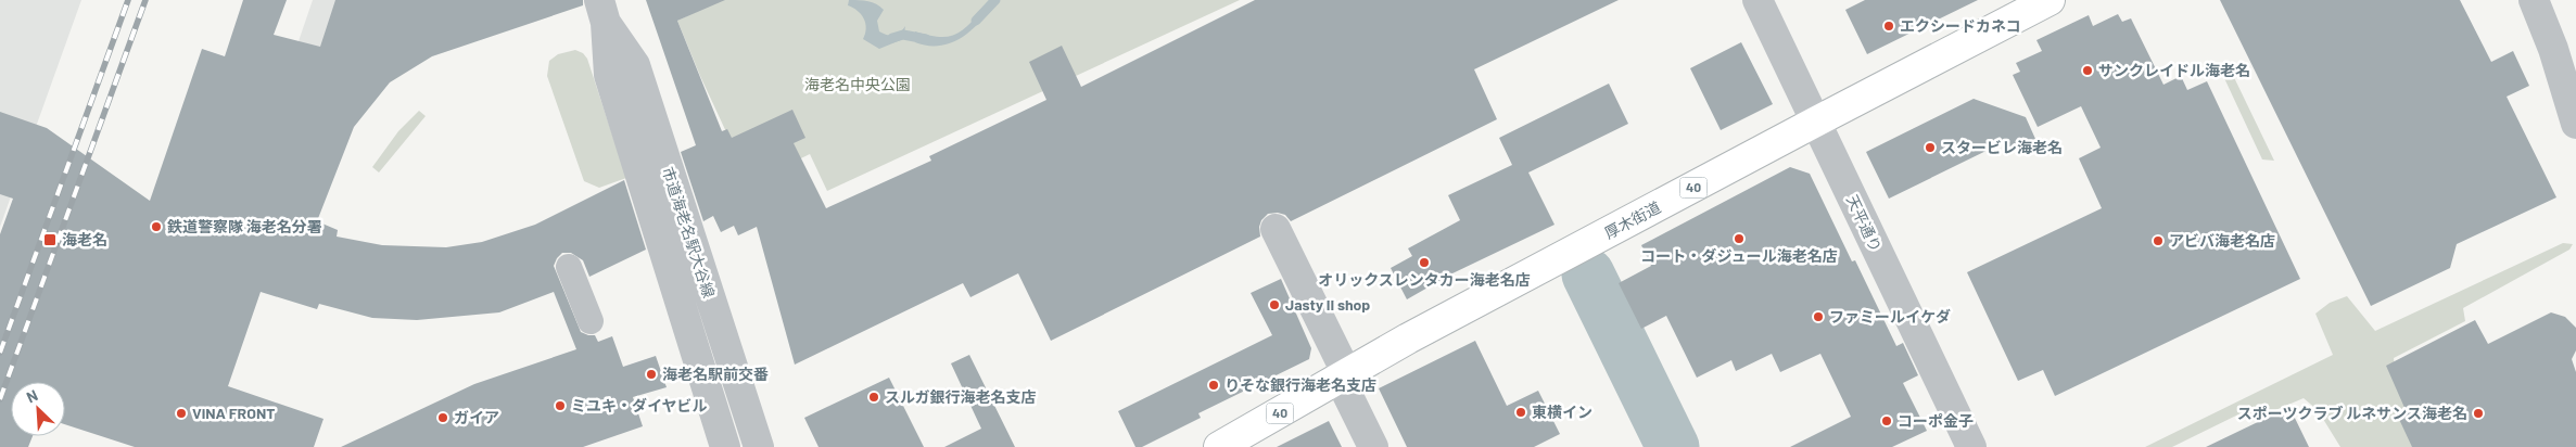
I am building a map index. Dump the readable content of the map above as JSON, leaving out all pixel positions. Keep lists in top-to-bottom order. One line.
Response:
{"streets":{"main road":["40","厚木街道"],"street":["天平通り","市道海老名駅大谷線"]},"crossings":[["厚木街道","天平通り"]],"parks":["海老名中央公園"],"places":{"other":["エクシードカネコ","サンクレイドル海老名","スタービレ海老名","鉄道警察隊 海老名分署","コート・ダジュール海老名店","アビバ海老名店","オリックスレンタカー海老名店","Jasty II shop","ファミールイケダ","海老名駅前交番","りそな銀行海老名支店","スルガ銀行海老名支店","ミユキ・ダイヤビル","東横イン","ViNA FRONT","スポーツクラブ ルネサンス海老名","ガイア","コーポ金子"],"transit":["海老名"]},"north":"top left"}
